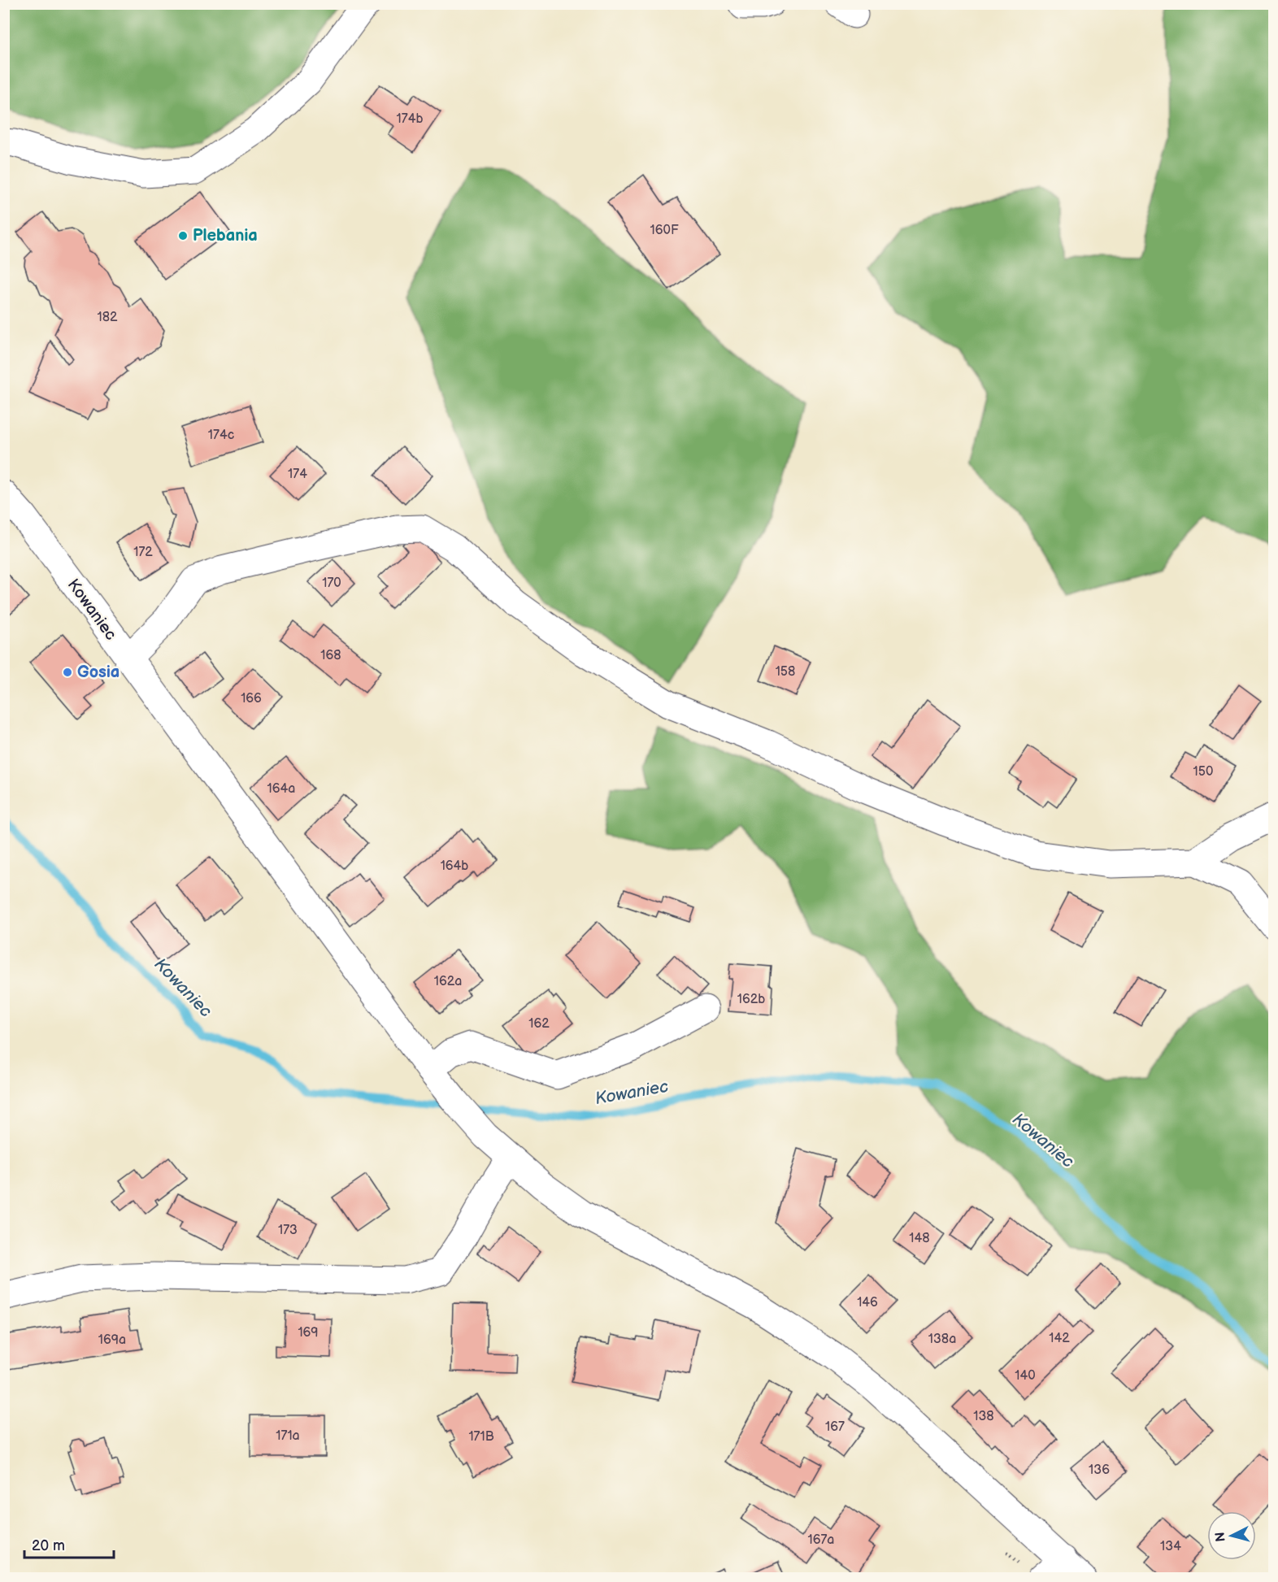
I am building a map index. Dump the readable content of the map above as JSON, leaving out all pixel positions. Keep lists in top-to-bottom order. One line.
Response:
{"streets":{"street":["Kowaniec"]},"water":["Kowaniec"],"places":["Plebania","Gosia"],"house_numbers":["174b","160F","182","174c","174","172","170","168","158","166","150","164a","164b","162a","162b","162","173","148","146","169","142","138a","169a","140","138","167","171a","171B","136","167a","134"],"scale_bar":"20 m","north":"left"}
